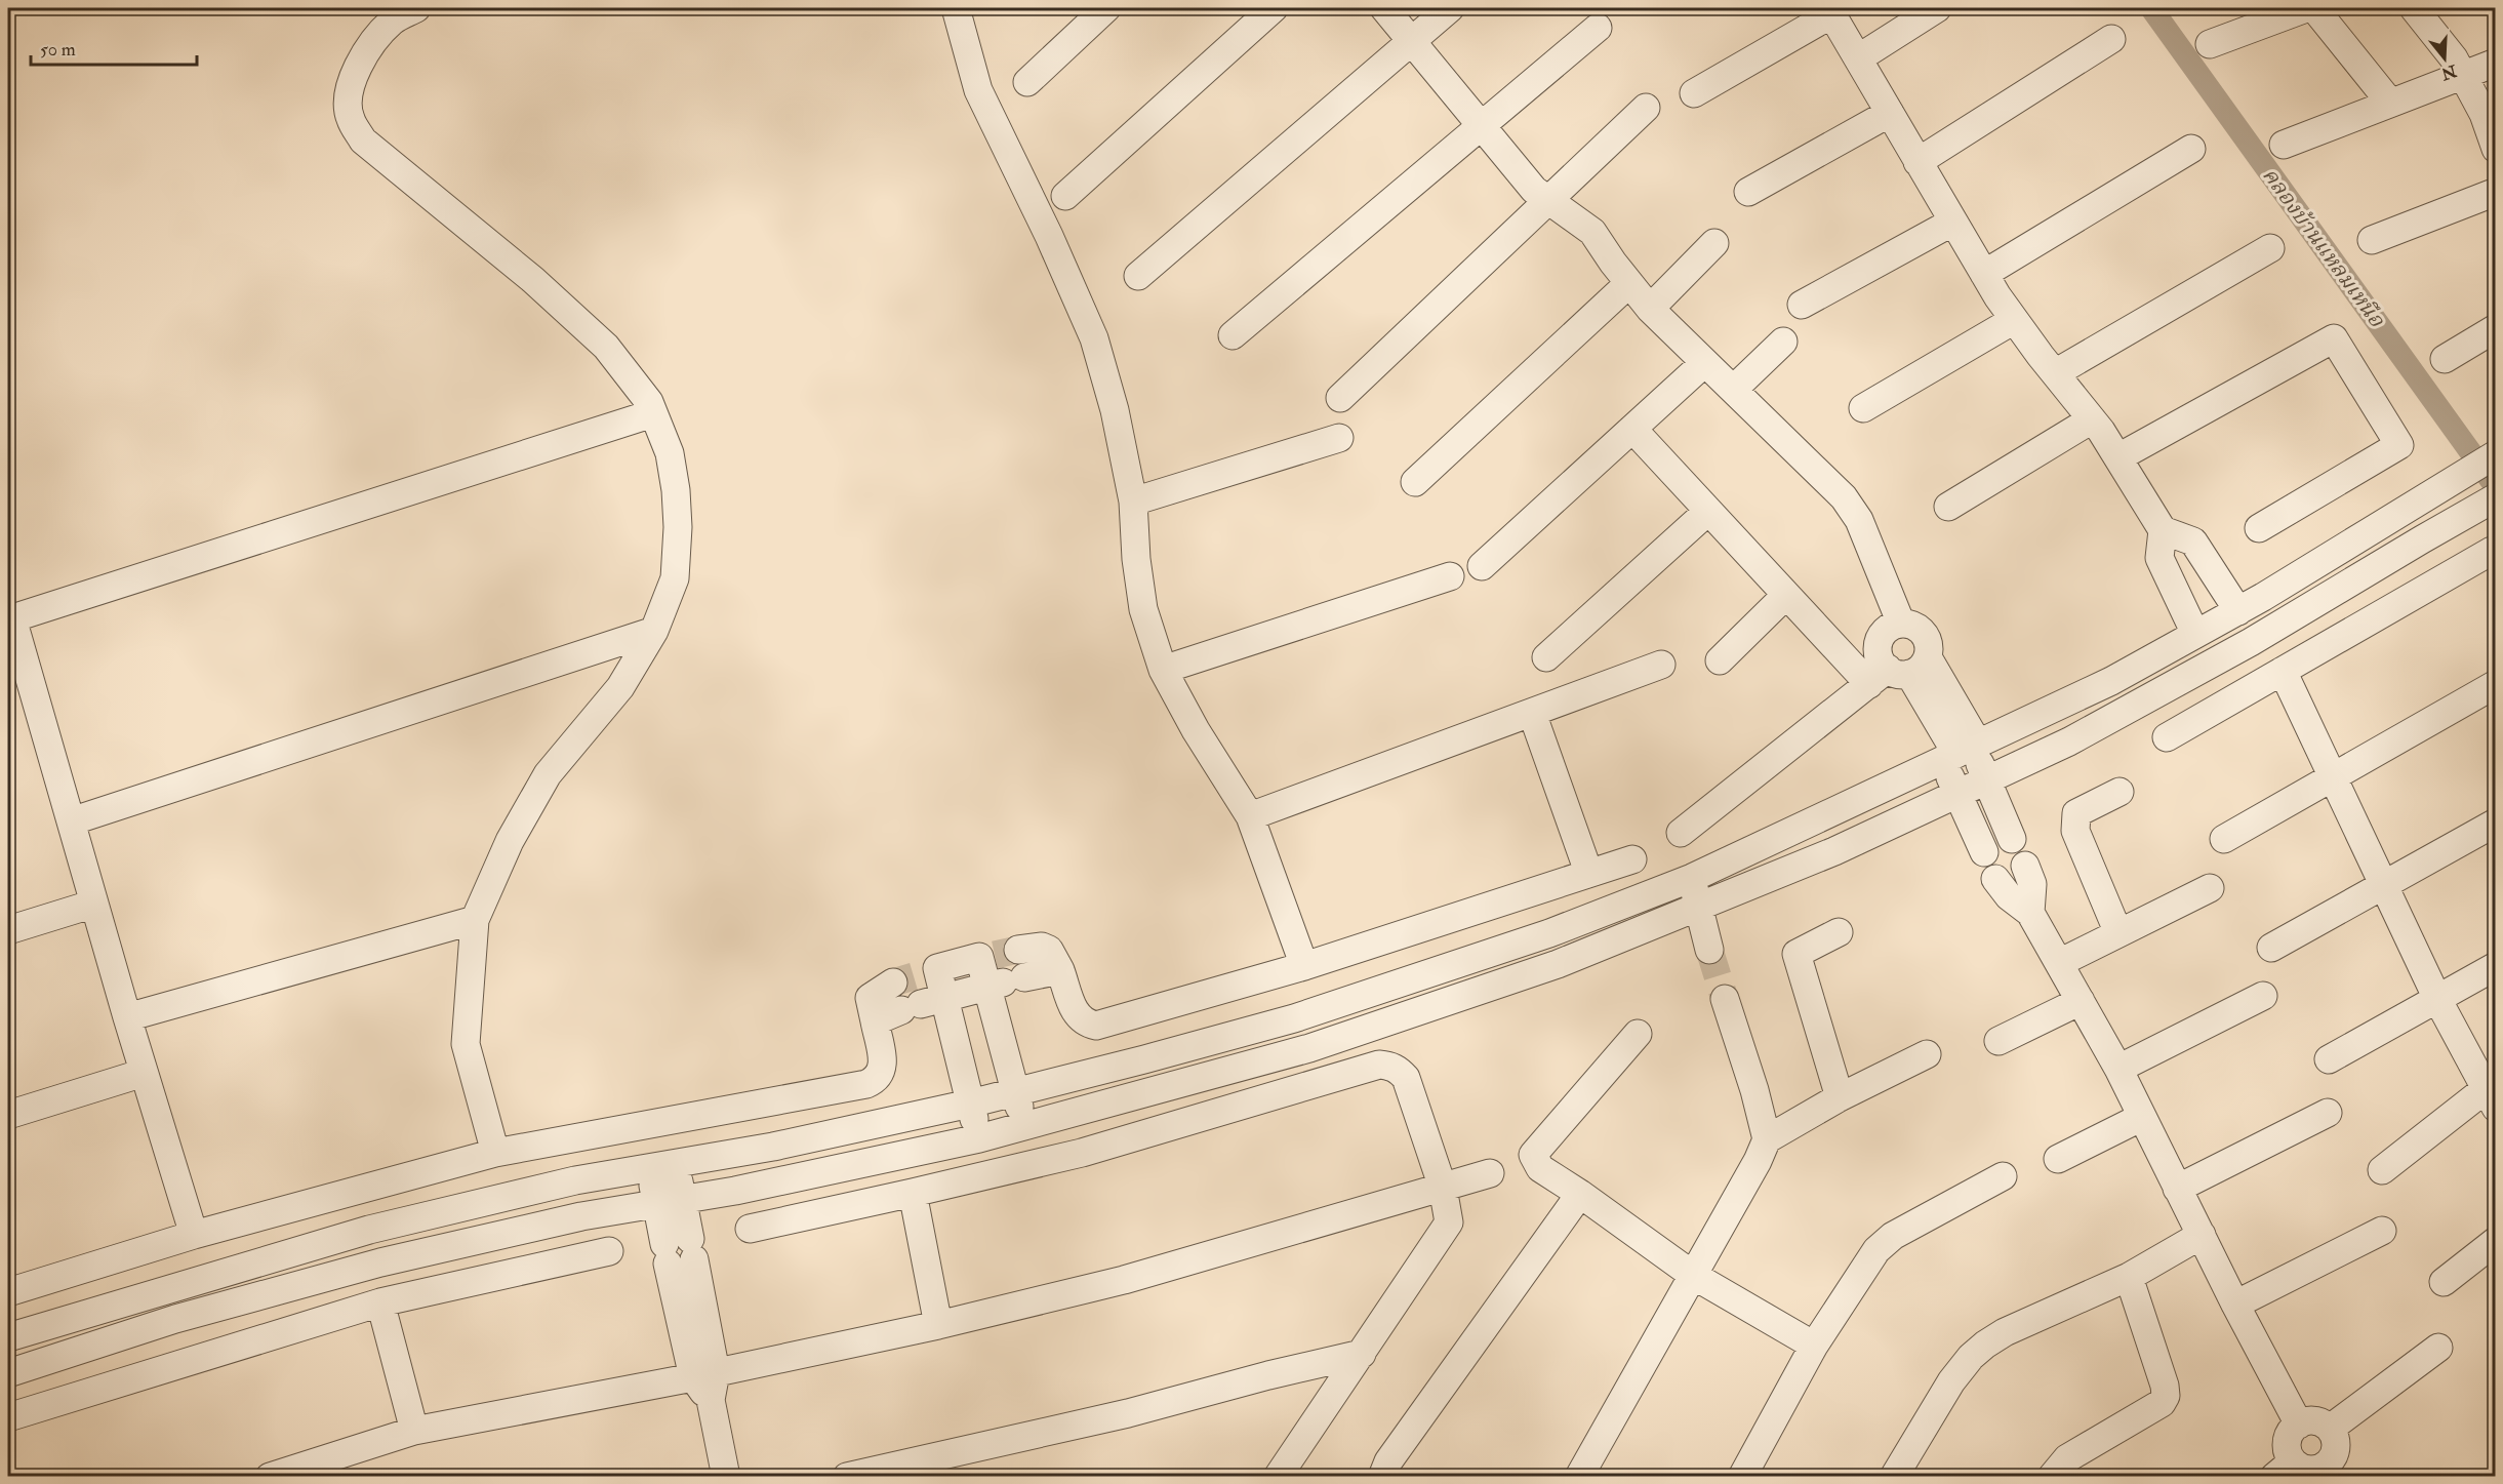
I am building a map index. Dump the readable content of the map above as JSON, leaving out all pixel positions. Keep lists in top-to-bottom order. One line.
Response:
{"water":["คลองบ้านแหลมเหนือ"],"scale_bar":"50 m","north":"bottom"}
